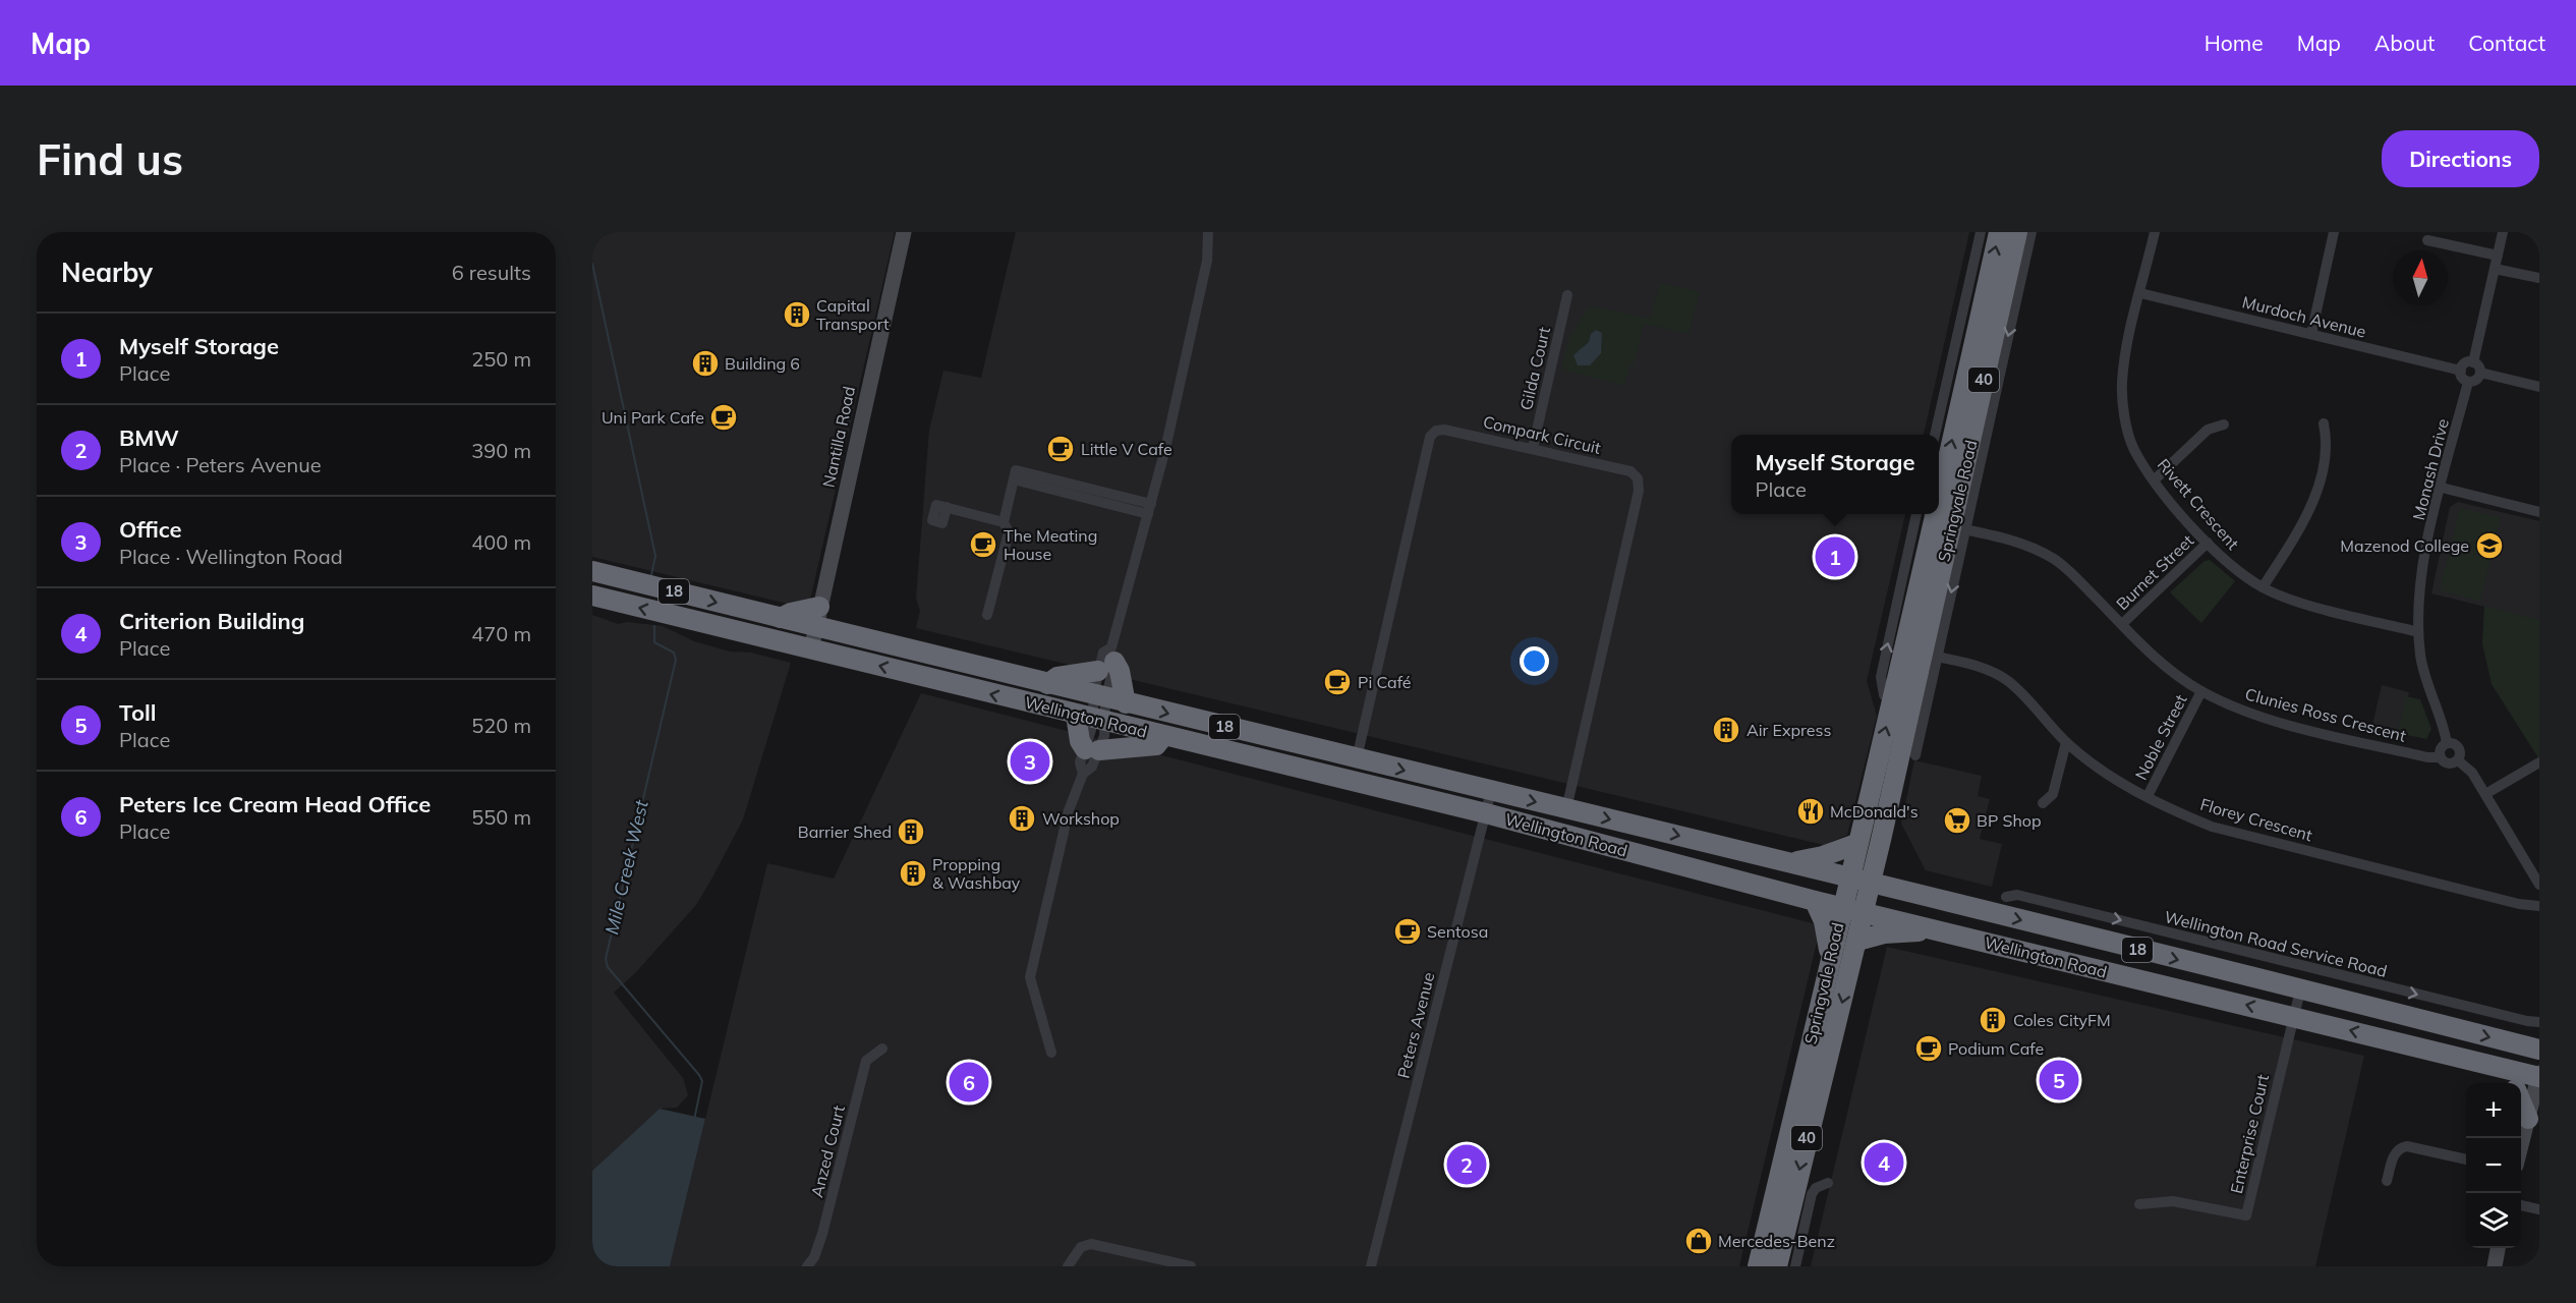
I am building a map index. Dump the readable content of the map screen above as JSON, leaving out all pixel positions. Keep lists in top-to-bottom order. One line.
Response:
{"streets":{"highway":["40","Springvale Road","18","Wellington Road"],"street":["Murdoch Avenue","Gilda Court","Compark Circuit","Nantilla Road","Monash Drive","Rivett Crescent","Burnet Street","Clunies Ross Crescent","Noble Street","Florey Crescent","Wellington Road Service Road","Peters Avenue","Enterprise Court","Anzed Court"]},"crossings":[["Murdoch Avenue","Monash Drive"],["Murdoch Avenue","Rivett Crescent"],["Gilda Court","Compark Circuit"],["Compark Circuit","Wellington Road"],["Monash Drive","Rivett Crescent"],["Monash Drive","Clunies Ross Crescent"],["Springvale Road","Clunies Ross Crescent"],["Springvale Road","Wellington Road"],["Rivett Crescent","Burnet Street"],["Burnet Street","Clunies Ross Crescent"],["Clunies Ross Crescent","Noble Street"],["Wellington Road","Peters Avenue"],["Wellington Road","Enterprise Court"],["Noble Street","Florey Crescent"]],"one_way":["Wellington Road Service Road"],"water":["Mile Creek West"],"places":{"building":["Capital Transport","Building 6","Air Express","Workshop","Barrier Shed","Propping & Washbay","Coles CityFM"],"cafe":["Uni Park Cafe","Little V Cafe","The Meating House","Pi Café","Sentosa","Podium Cafe"],"school or university":["Mazenod College"],"restaurant":["McDonald's"],"supermarket":["BP Shop"],"shop":["Mercedes-Benz"]},"north":"top","page":{"header":"Map","nav":["Home","Map","About","Contact"],"buttons":"Directions","title":"Find us","heading":["Nearby","6 results"],"list":[{"mark":"1","name":"Myself Storage","note":"Place","value":"250 m"},{"mark":"2","name":"BMW","note":"Place · Peters Avenue","value":"390 m"},{"mark":"3","name":"Office","note":"Place · Wellington Road","value":"400 m"},{"mark":"4","name":"Criterion Building","note":"Place","value":"470 m"},{"mark":"5","name":"Toll","note":"Place","value":"520 m"},{"mark":"6","name":"Peters Ice Cream Head Office","note":"Place","value":"550 m"}],"popup":["Myself Storage","Place"],"pins":["1","3","5","6","4","2"],"map_buttons":["+","−"]}}
